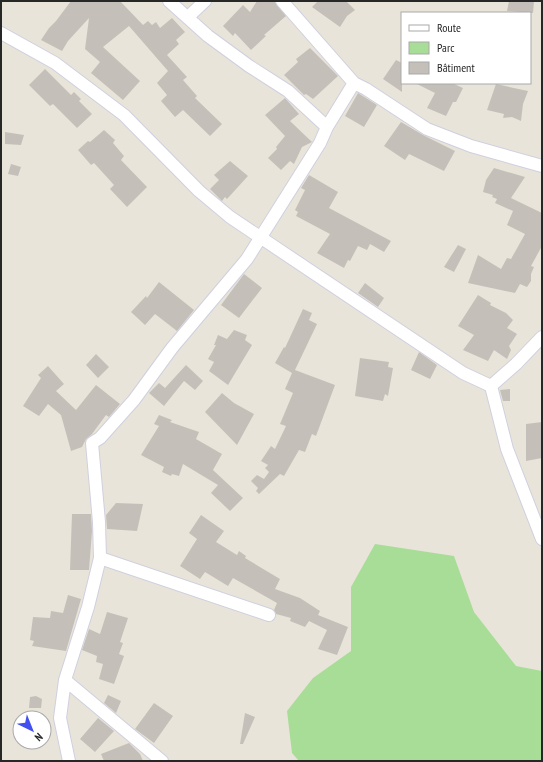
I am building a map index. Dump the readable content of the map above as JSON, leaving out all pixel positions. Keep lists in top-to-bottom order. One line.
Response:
{"legend":["Route","Parc","Bâtiment"],"north":"bottom right"}
